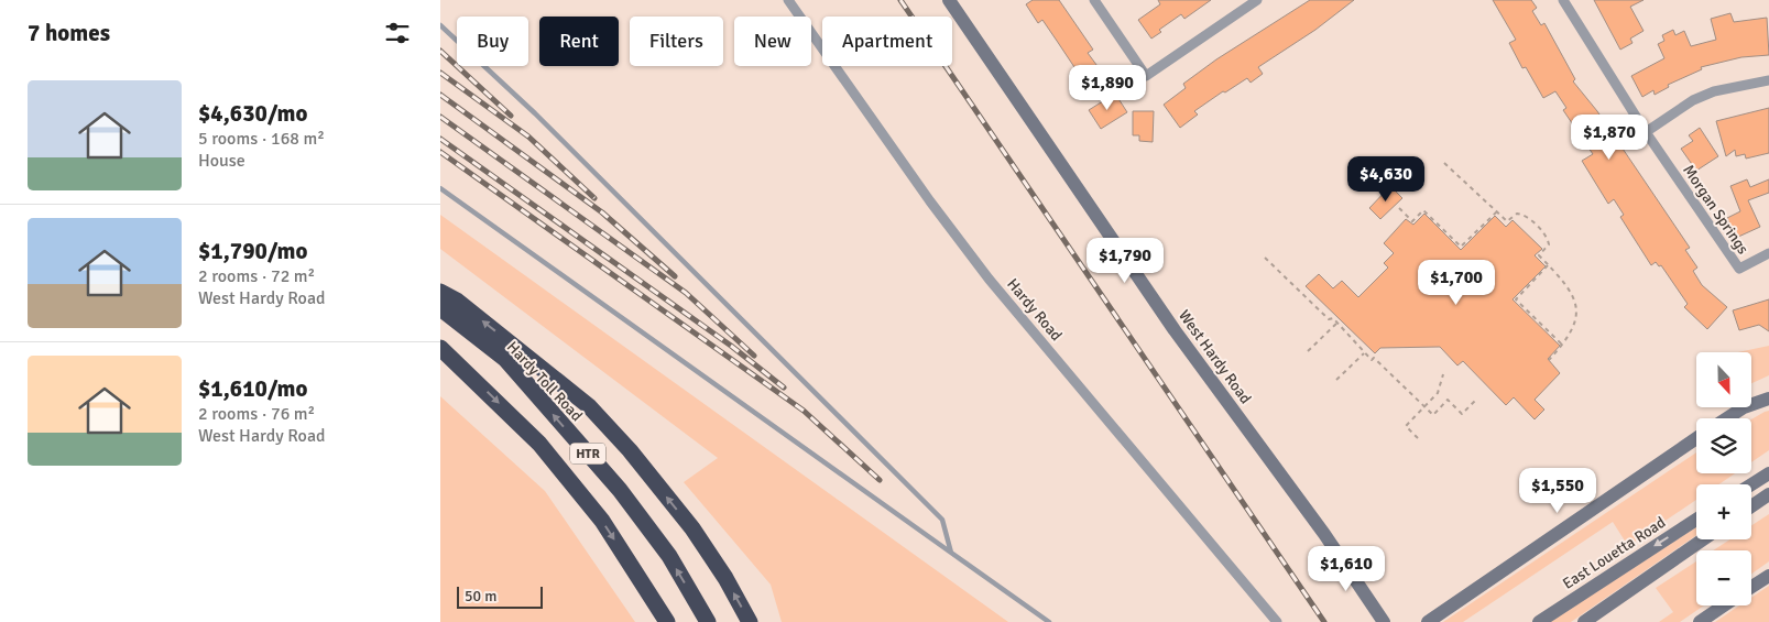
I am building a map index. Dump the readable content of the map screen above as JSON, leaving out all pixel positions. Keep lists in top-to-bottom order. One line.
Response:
{"streets":{"highway":["Hardy Toll Road","HTR"],"main road":["West Hardy Road","East Louetta Road"],"street":["Morgan Springs","Hardy Road"]},"scale_bar":"50 m","north":"bottom","page":{"heading":"7 homes","chip":["Buy","Rent","Filters","New","Apartment"],"price":["$1,890","$1,870","$4,630","$1,790","$1,700","$1,550","$1,610"],"list":[{"name":"$4,630/mo","note":"5 rooms · 168 m² · House"},{"name":"$1,790/mo","note":"2 rooms · 72 m² · West Hardy Road"},{"name":"$1,610/mo","note":"2 rooms · 76 m² · West Hardy Road"}],"map_buttons":["+","−"],"scale":"50 m"}}
